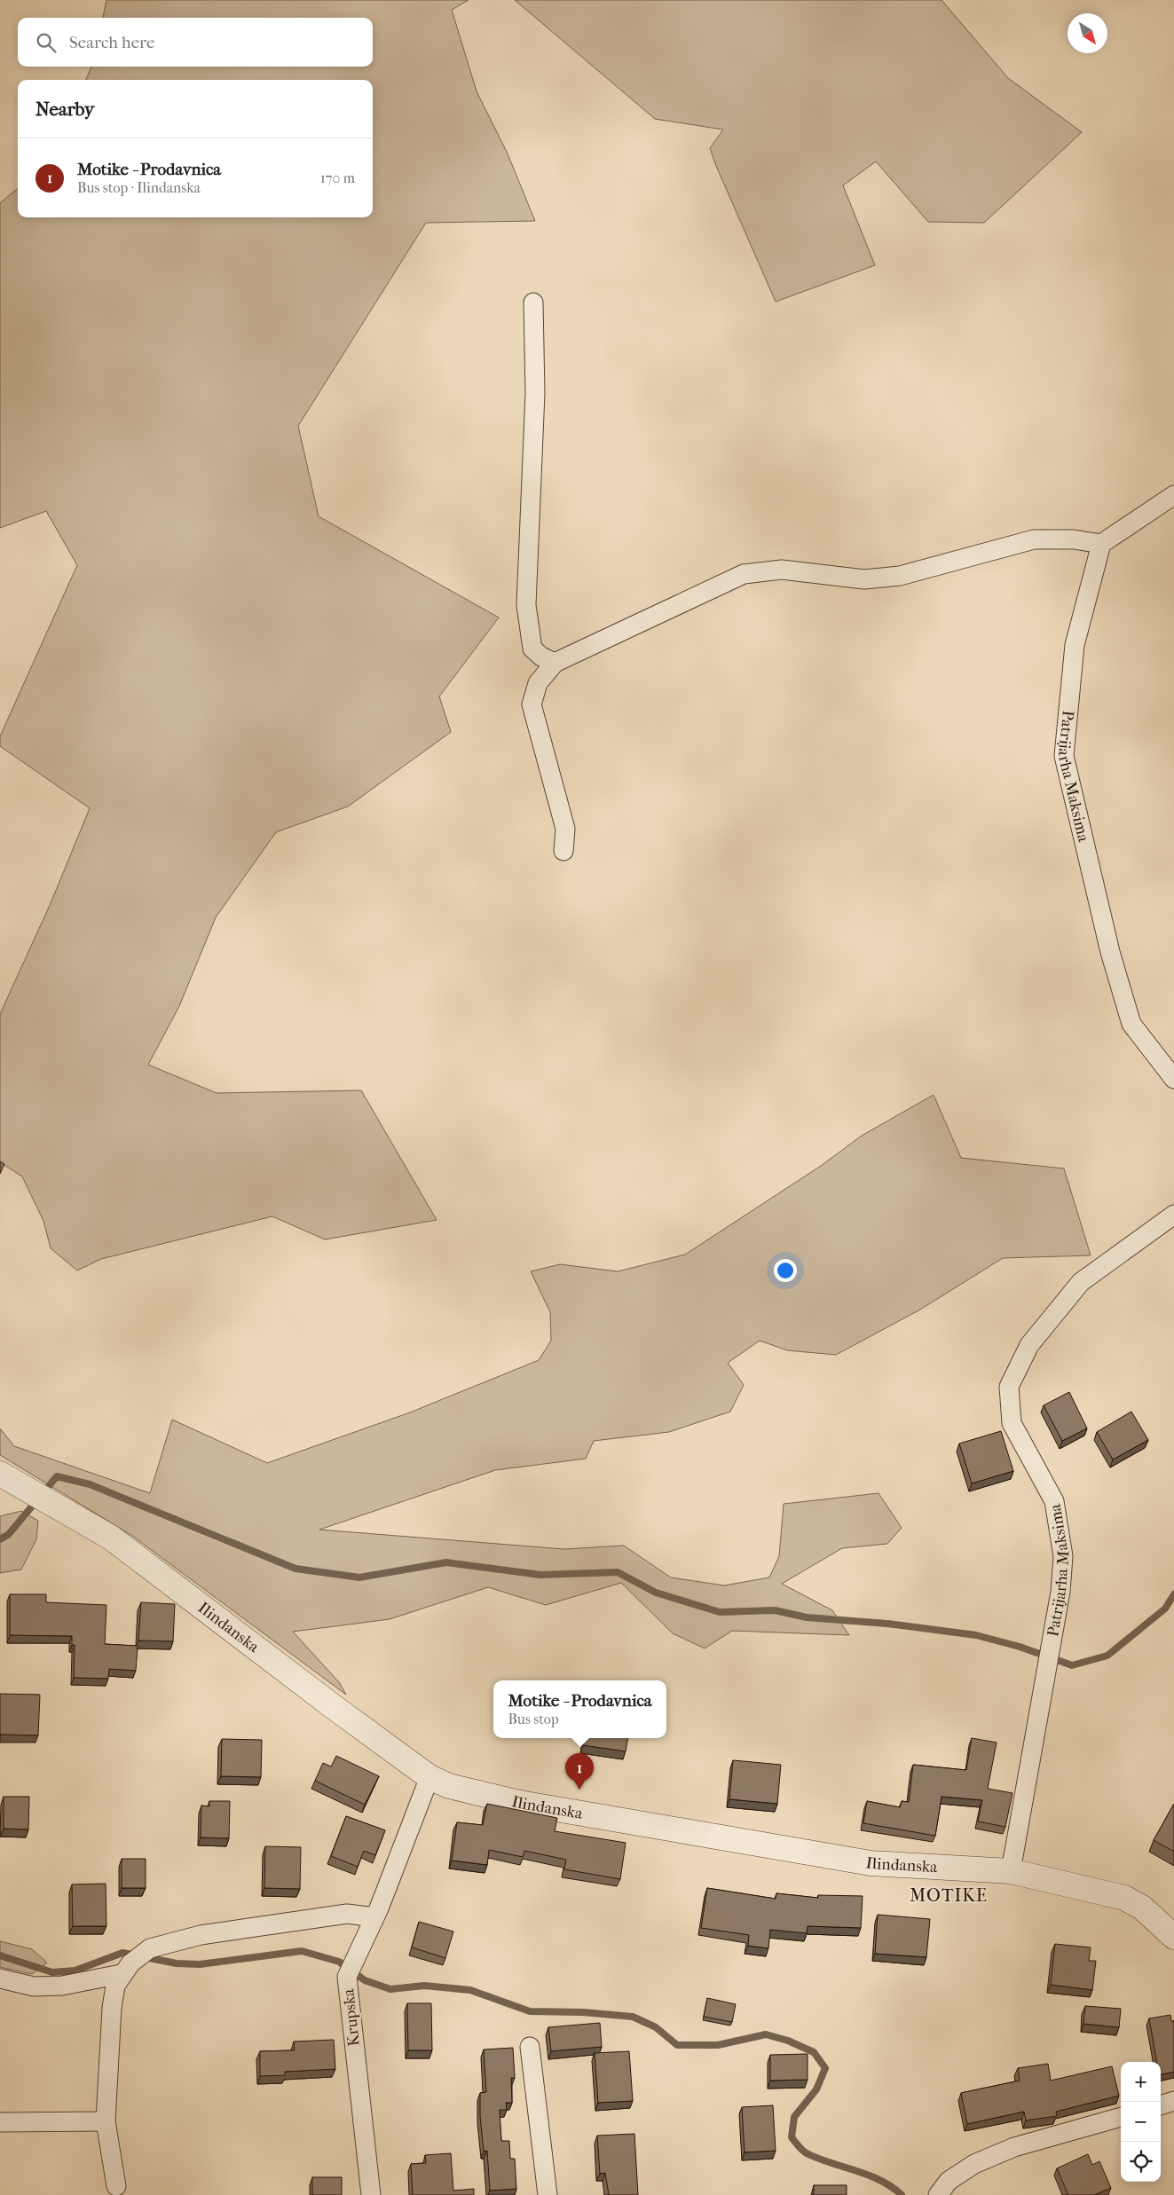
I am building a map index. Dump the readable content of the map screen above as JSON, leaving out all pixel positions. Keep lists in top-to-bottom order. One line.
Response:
{"streets":{"street":["Patrijarha Maksima","Ilindanska","Krupska"]},"crossings":[["Patrijarha Maksima","Ilindanska"],["Ilindanska","Krupska"]],"districts":["MOTIKE"],"north":"bottom right","page":{"search":"Search here","heading":"Nearby","list":[{"mark":"1","name":"Motike - Prodavnica","note":"Bus stop · Ilindanska","value":"170 m"}],"popup":["Motike - Prodavnica","Bus stop"],"pins":"1","map_buttons":["+","−"]}}
